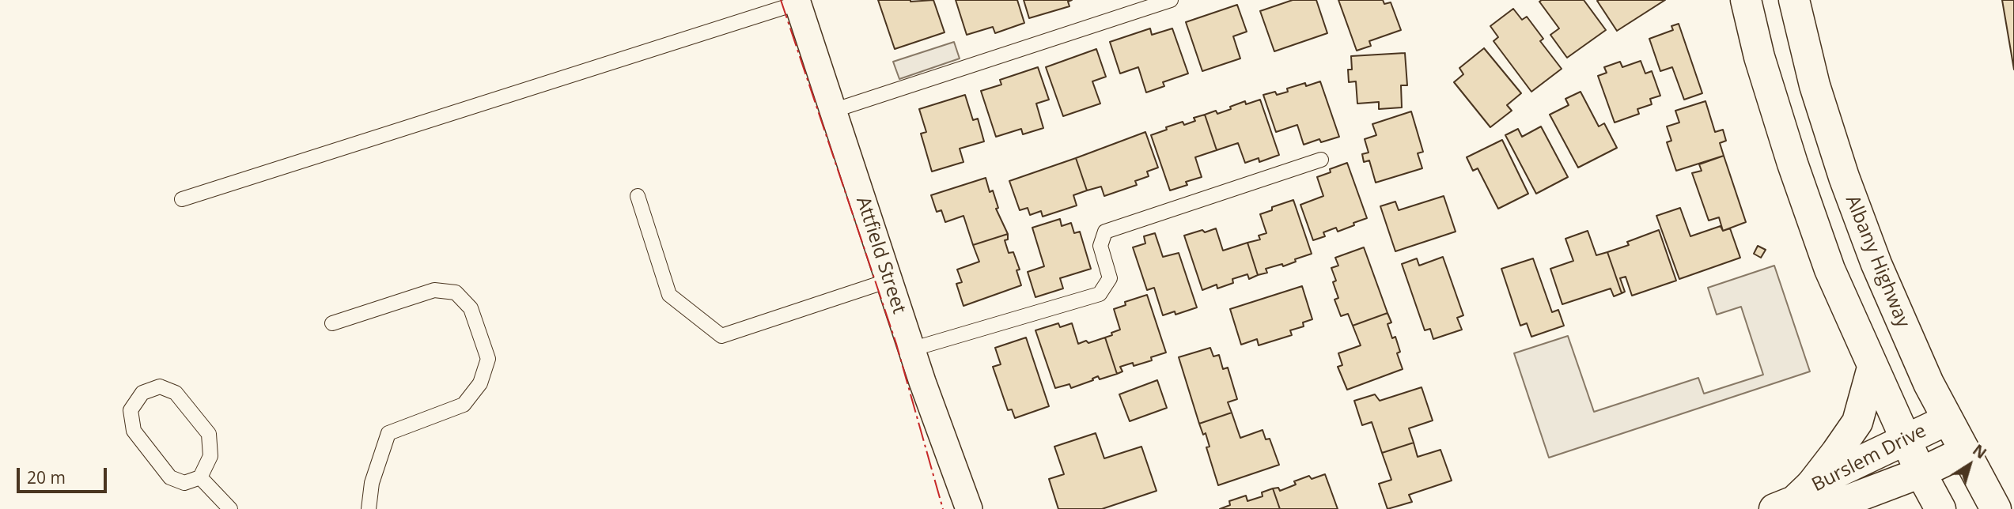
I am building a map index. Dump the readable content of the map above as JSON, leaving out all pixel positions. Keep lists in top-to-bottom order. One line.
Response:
{"streets":{"main road":["Albany Highway","Burslem Drive"],"street":["Attfield Street"]},"crossings":[["Albany Highway","Burslem Drive"]],"scale_bar":"20 m","north":"top right"}
